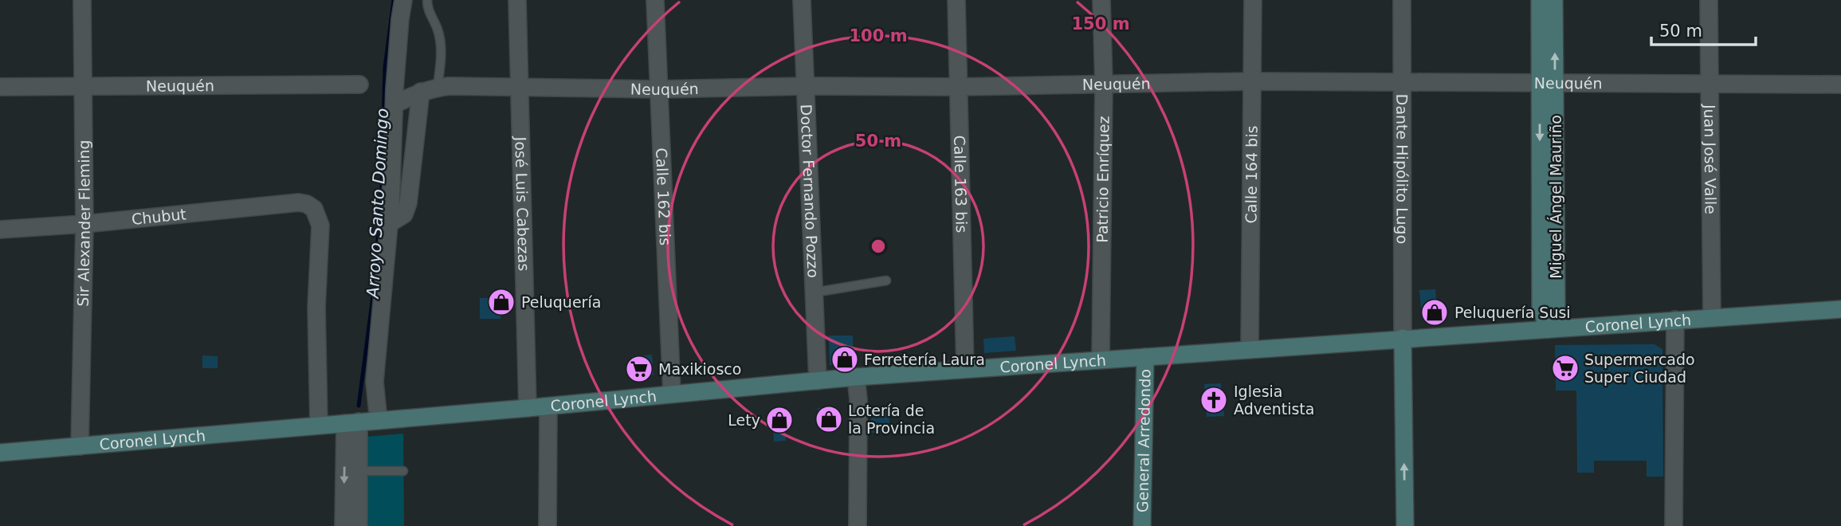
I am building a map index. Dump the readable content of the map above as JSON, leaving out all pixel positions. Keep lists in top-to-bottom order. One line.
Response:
{"streets":{"street":["Neuquén","Juan José Valle","Dante Hipólito Lugo","Calle 164 bis","Patricio Enríquez","Calle 163 bis","Doctor Fernando Pozzo","Calle 162 bis","Miguel Ángel Mauriño","José Luis Cabezas","Chubut","Sir Alexander Fleming","Coronel Lynch","General Arredondo"]},"crossings":[["Neuquén","Juan José Valle"],["Neuquén","Dante Hipólito Lugo"],["Neuquén","Calle 164 bis"],["Neuquén","Patricio Enríquez"],["Neuquén","Calle 163 bis"],["Neuquén","Doctor Fernando Pozzo"],["Neuquén","Calle 162 bis"],["Neuquén","Miguel Ángel Mauriño"],["Neuquén","José Luis Cabezas"],["Neuquén","Sir Alexander Fleming"],["Juan José Valle","Coronel Lynch"],["Dante Hipólito Lugo","Coronel Lynch"],["Calle 164 bis","Coronel Lynch"],["Patricio Enríquez","Coronel Lynch"],["Calle 163 bis","Coronel Lynch"],["Doctor Fernando Pozzo","Coronel Lynch"],["Calle 162 bis","Coronel Lynch"],["Miguel Ángel Mauriño","Coronel Lynch"],["José Luis Cabezas","Coronel Lynch"],["Chubut","Sir Alexander Fleming"],["Chubut","Coronel Lynch"],["Sir Alexander Fleming","Coronel Lynch"],["Coronel Lynch","General Arredondo"]],"water":["Arroyo Santo Domingo"],"places":{"shop":["Peluquería","Peluquería Susi","Ferretería Laura","Lotería de la Provincia","Lety"],"supermarket":["Supermercado Super Ciudad","Maxikiosco"],"church":["Iglesia Adventista"]},"scale_bar":"50 m","rings":["150 m","100 m","50 m"]}
